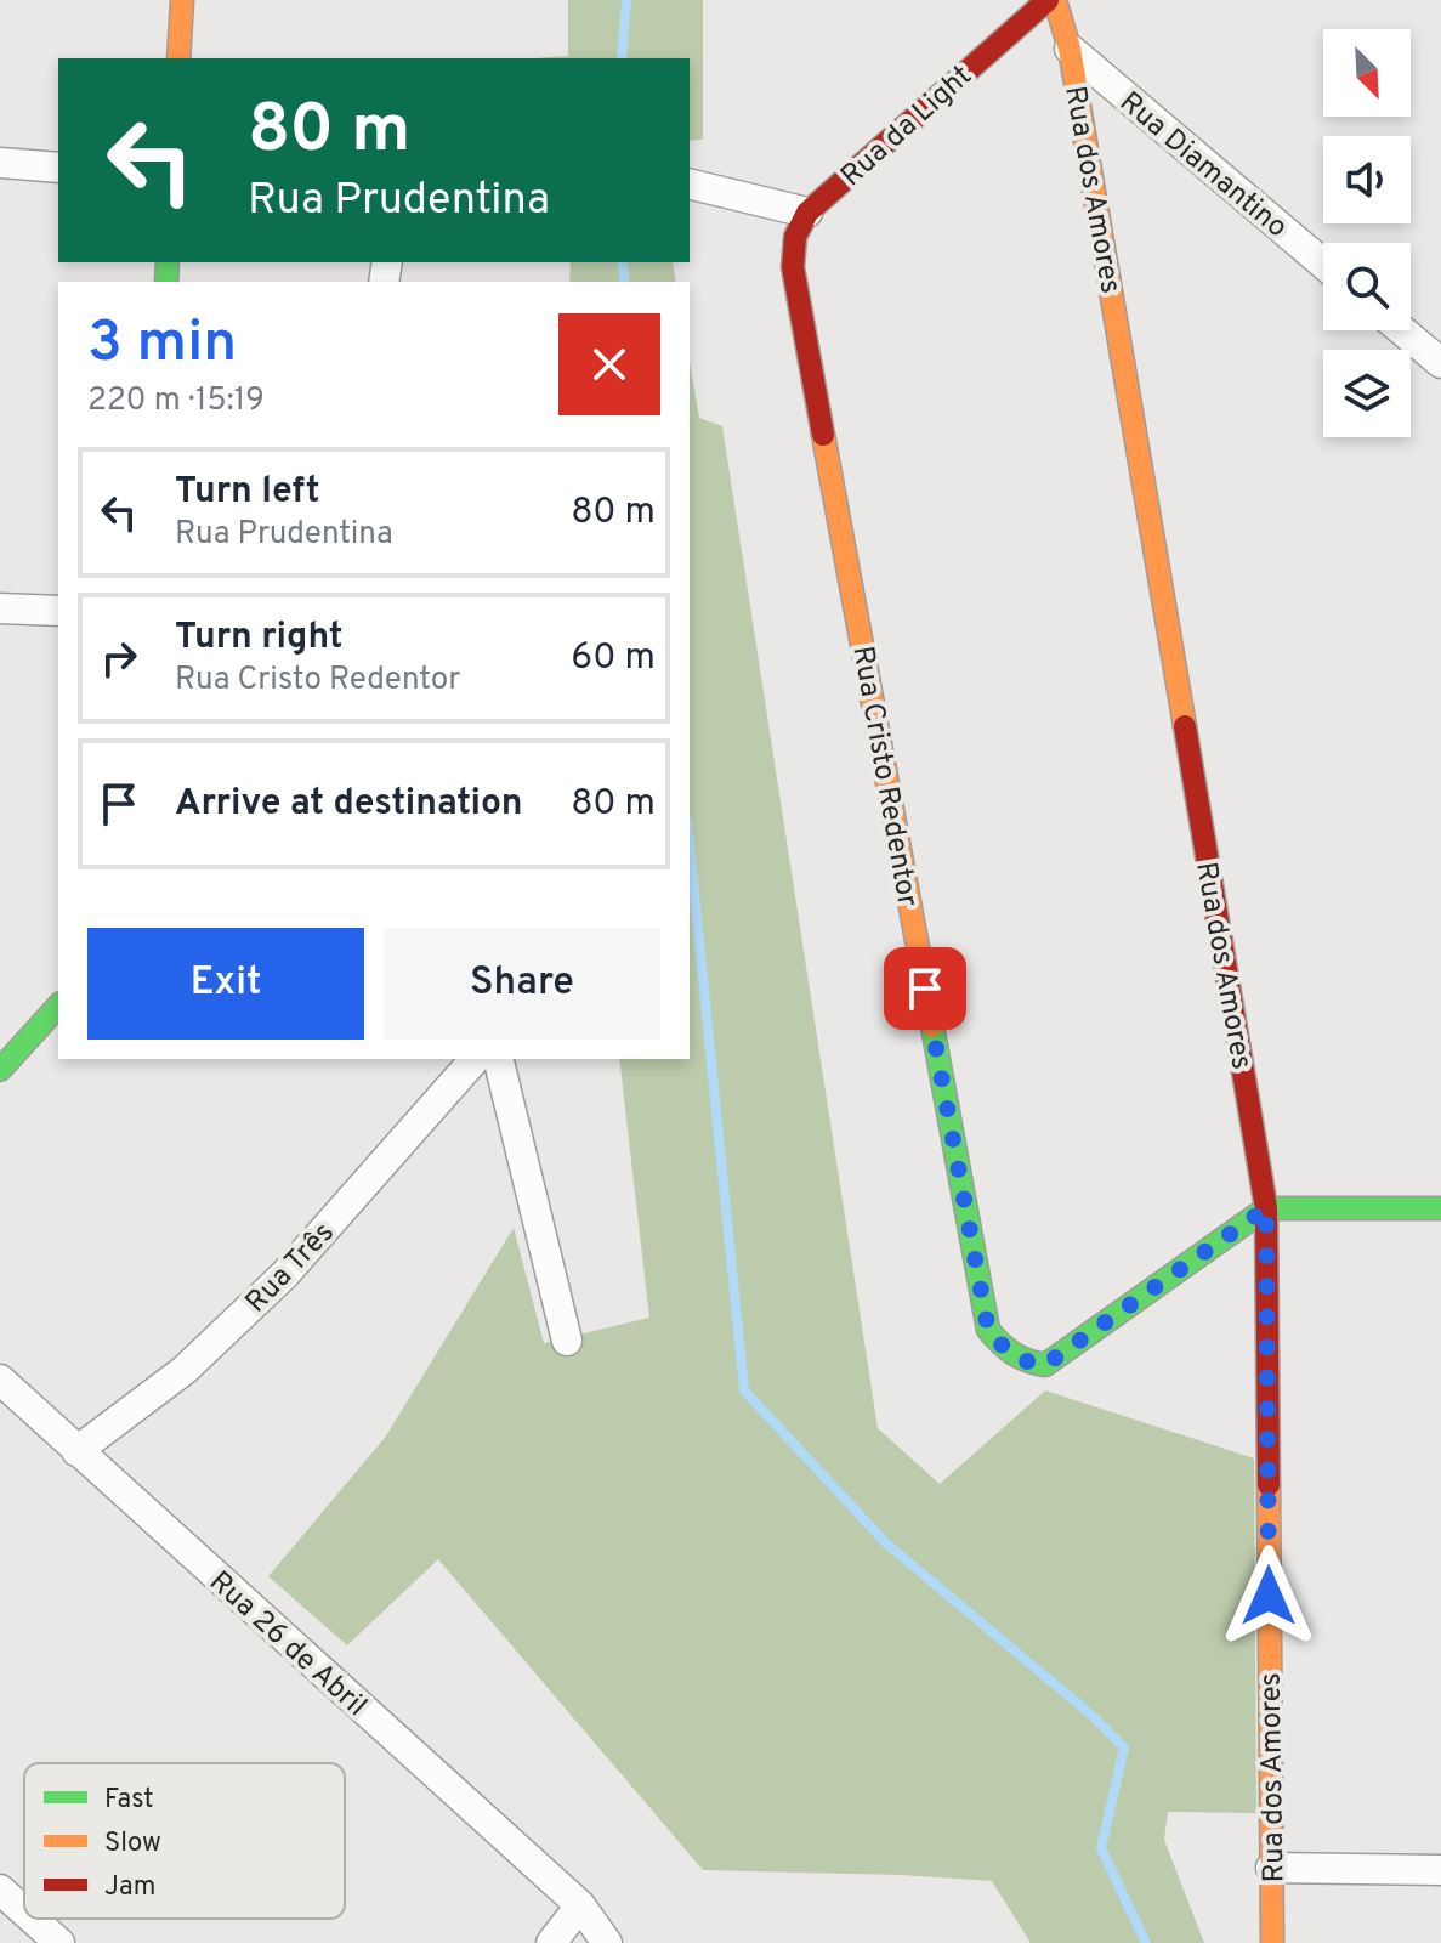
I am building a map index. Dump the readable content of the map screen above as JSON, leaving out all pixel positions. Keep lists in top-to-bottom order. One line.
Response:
{"streets":{"street":["Rua da Light","Rua Diamantino","Rua dos Amores","Rua Cristo Redentor","Rua Três","Rua 26 de Abril"]},"crossings":[["Rua da Light","Rua Cristo Redentor"],["Rua Diamantino","Rua dos Amores"],["Rua dos Amores","Rua Cristo Redentor"],["Rua Três","Rua 26 de Abril"]],"legend":["Fast","Slow","Jam"],"north":"bottom right","page":{"turn":["80 m","Rua Prudentina"],"heading":["3 min","220 m · 15:19"],"list":[{"name":"Turn left","note":"Rua Prudentina","value":"80 m"},{"name":"Turn right","note":"Rua Cristo Redentor","value":"60 m"},{"name":"Arrive at destination","value":"80 m"}],"buttons":["Exit","Share"]}}
